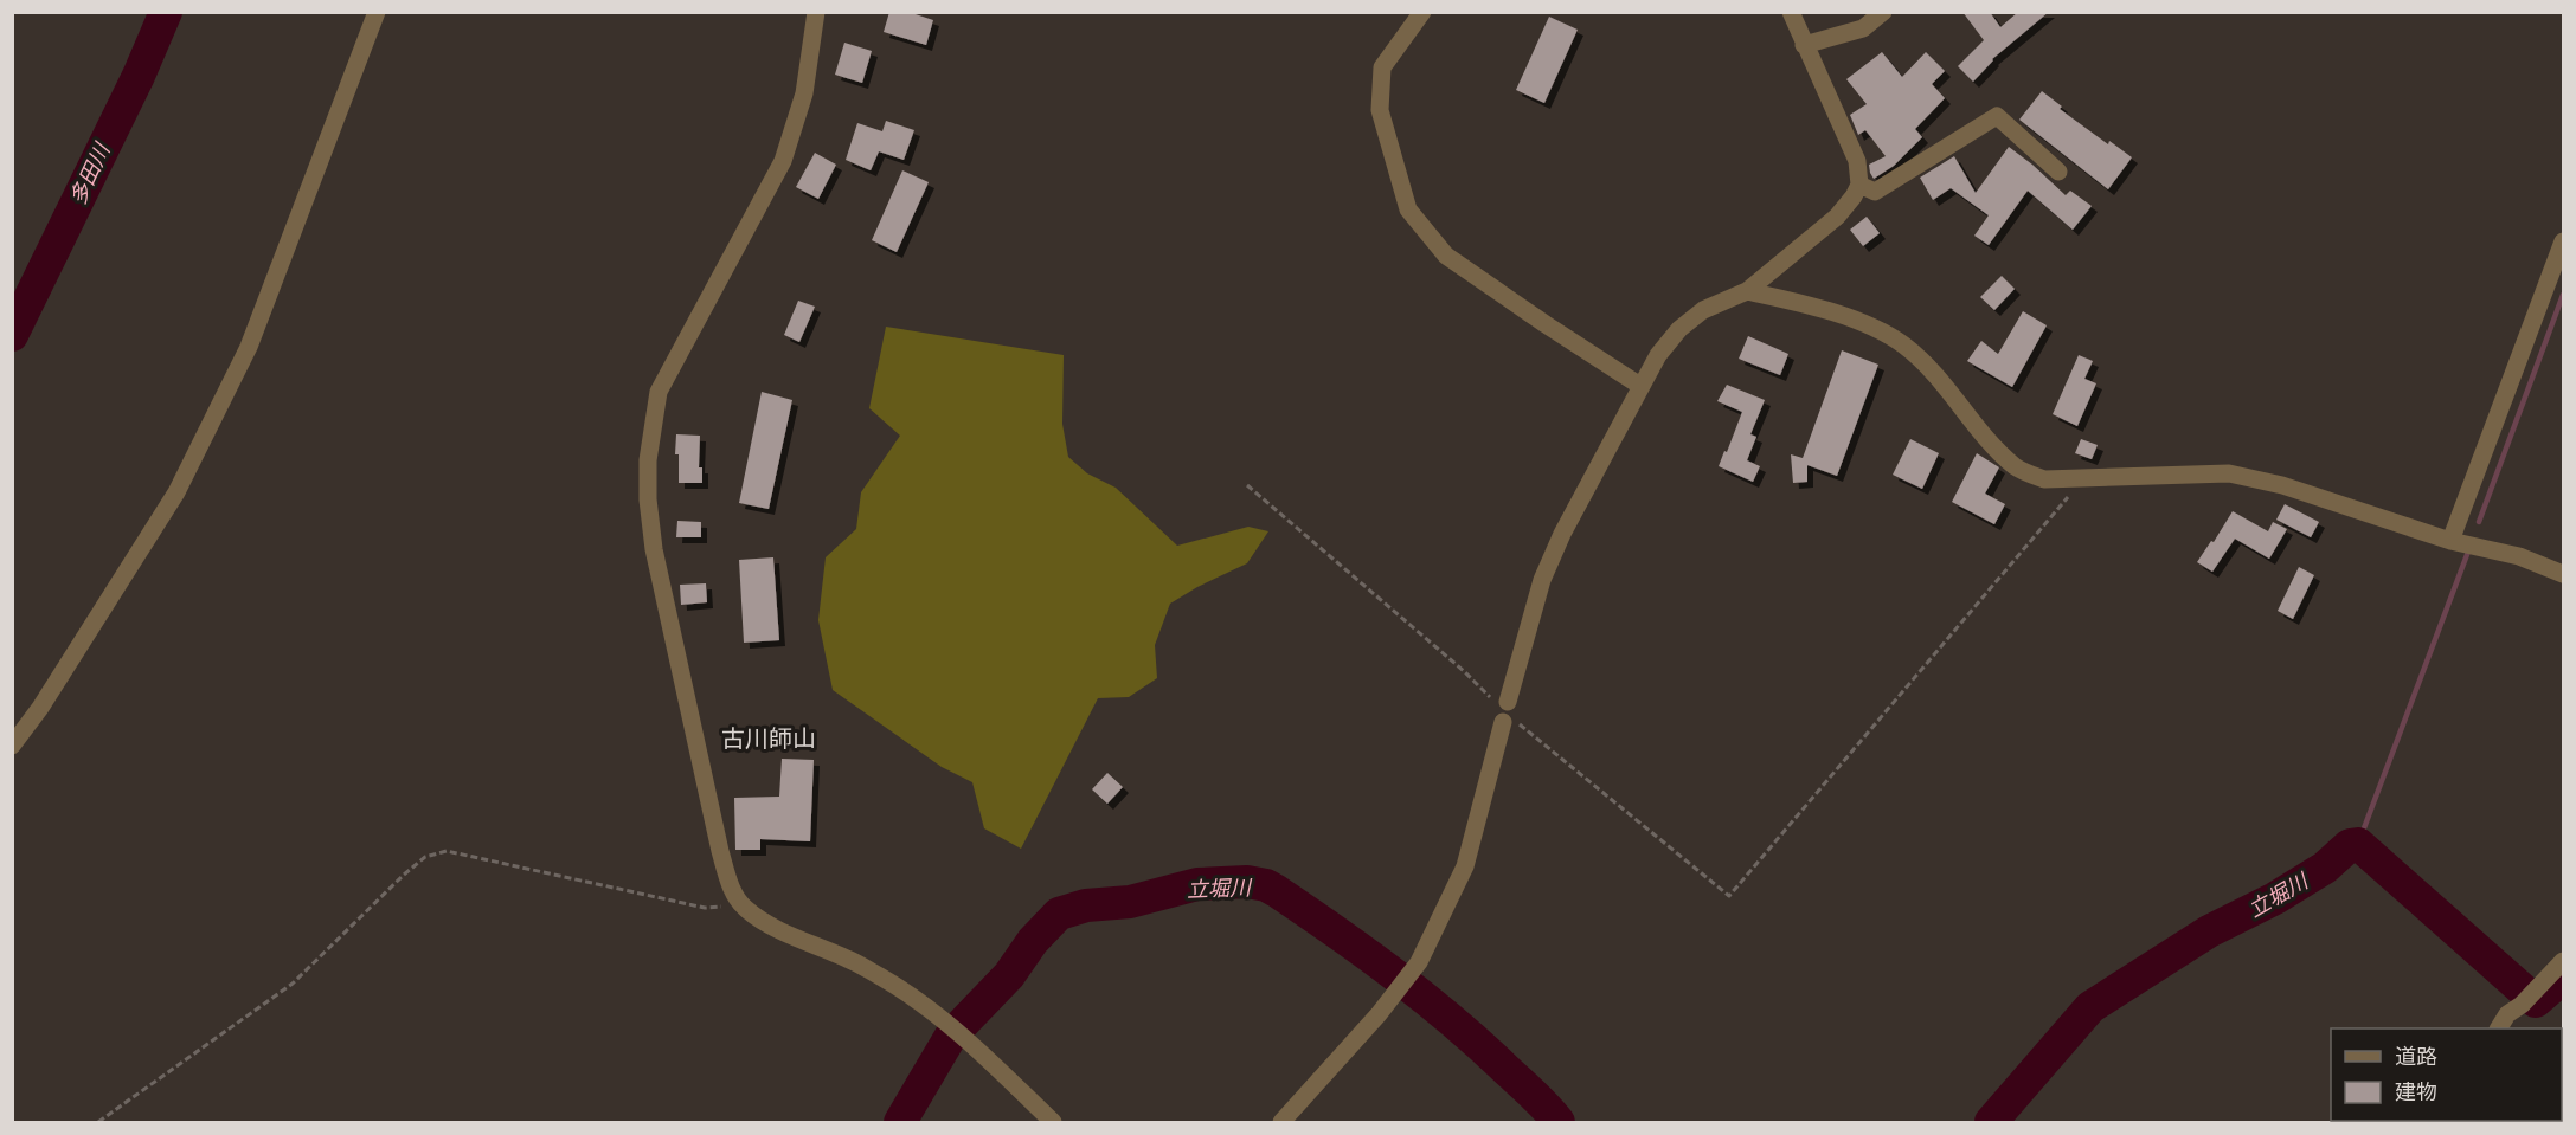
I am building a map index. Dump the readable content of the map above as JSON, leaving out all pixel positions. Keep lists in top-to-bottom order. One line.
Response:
{"districts":["古川師山"],"water":["多田川","立堀川"],"legend":["道路","建物"]}
